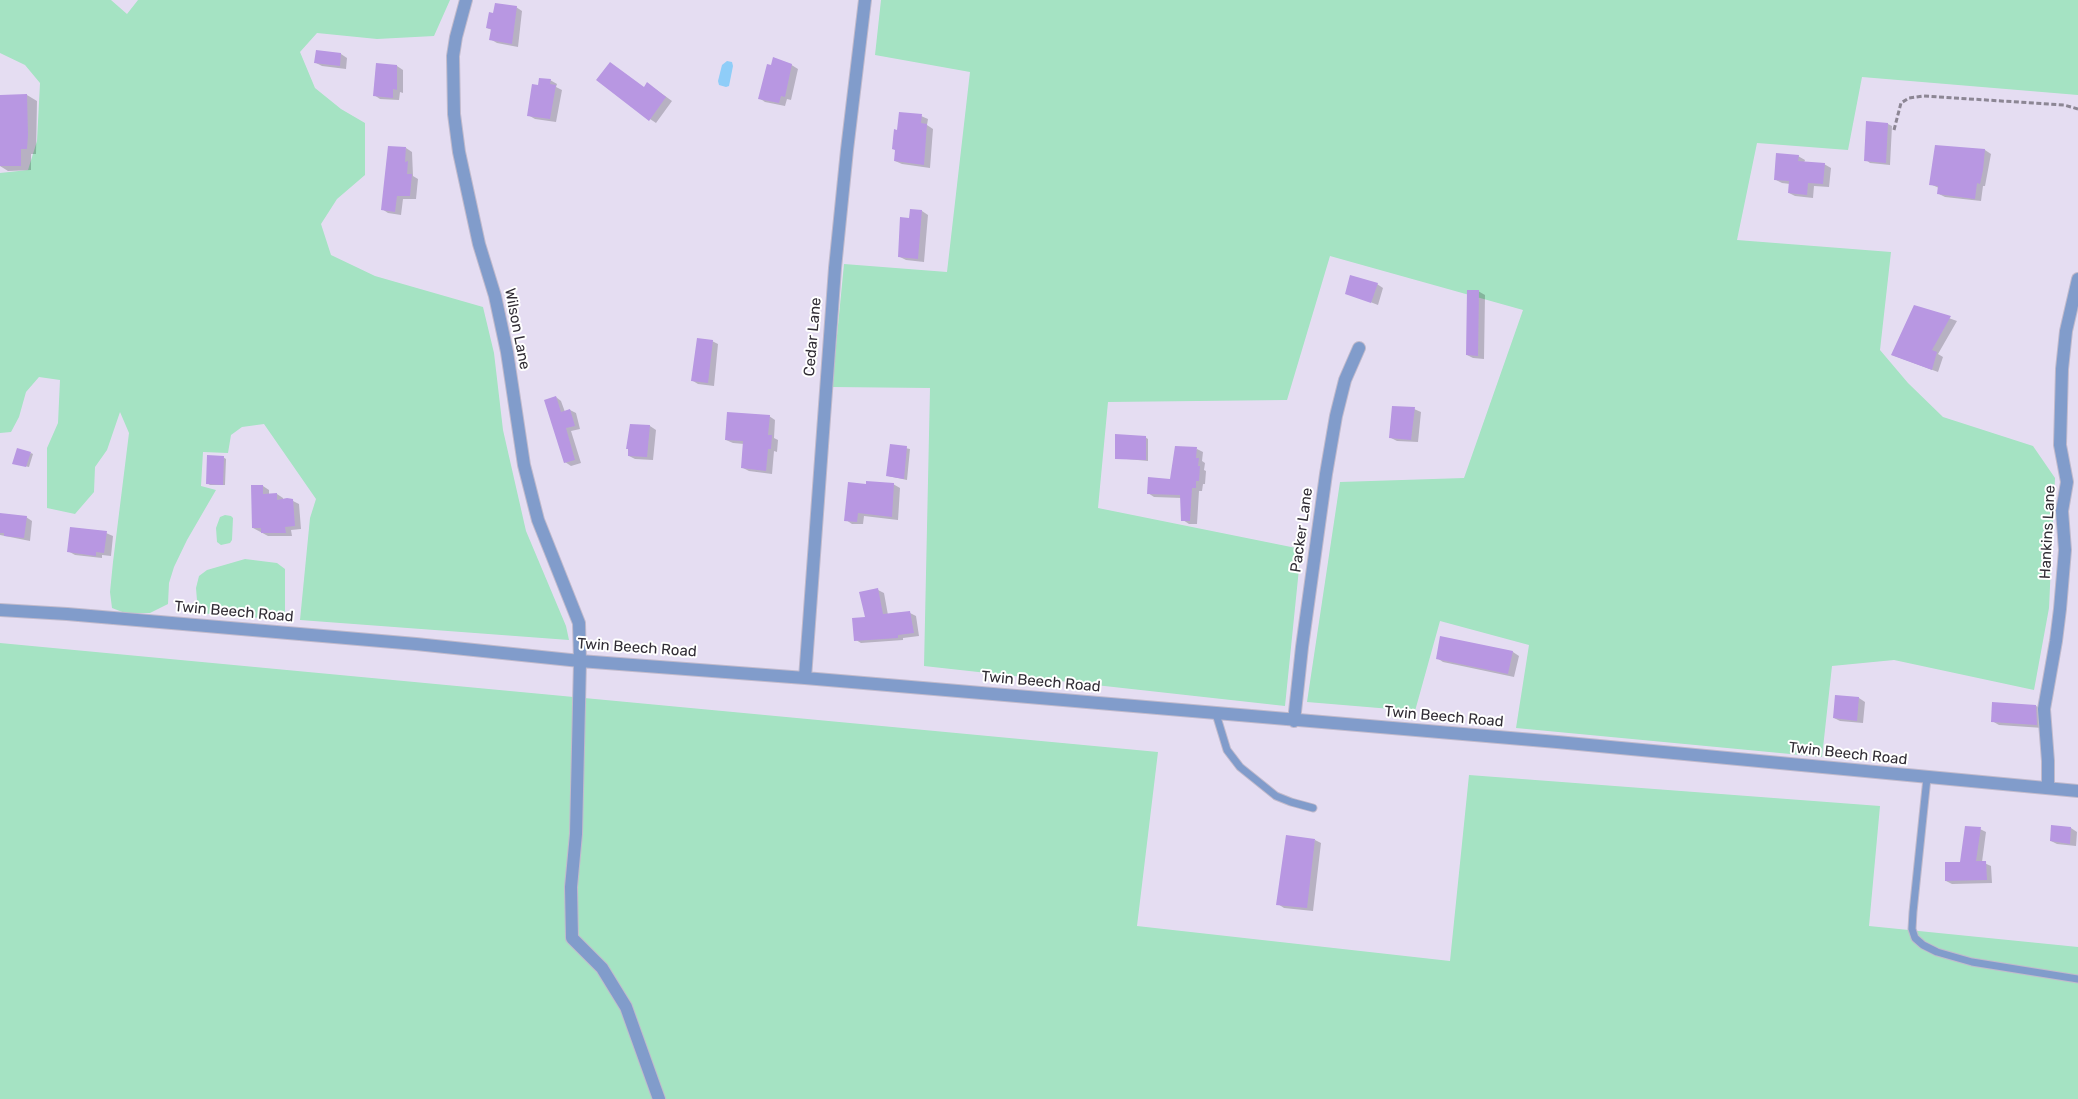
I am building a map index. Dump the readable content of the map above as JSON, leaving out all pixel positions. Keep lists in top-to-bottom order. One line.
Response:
{"streets":{"street":["Wilson Lane","Cedar Lane","Packer Lane","Hankins Lane","Twin Beech Road"]},"crossings":[["Wilson Lane","Twin Beech Road"],["Cedar Lane","Twin Beech Road"],["Packer Lane","Twin Beech Road"],["Hankins Lane","Twin Beech Road"]]}
